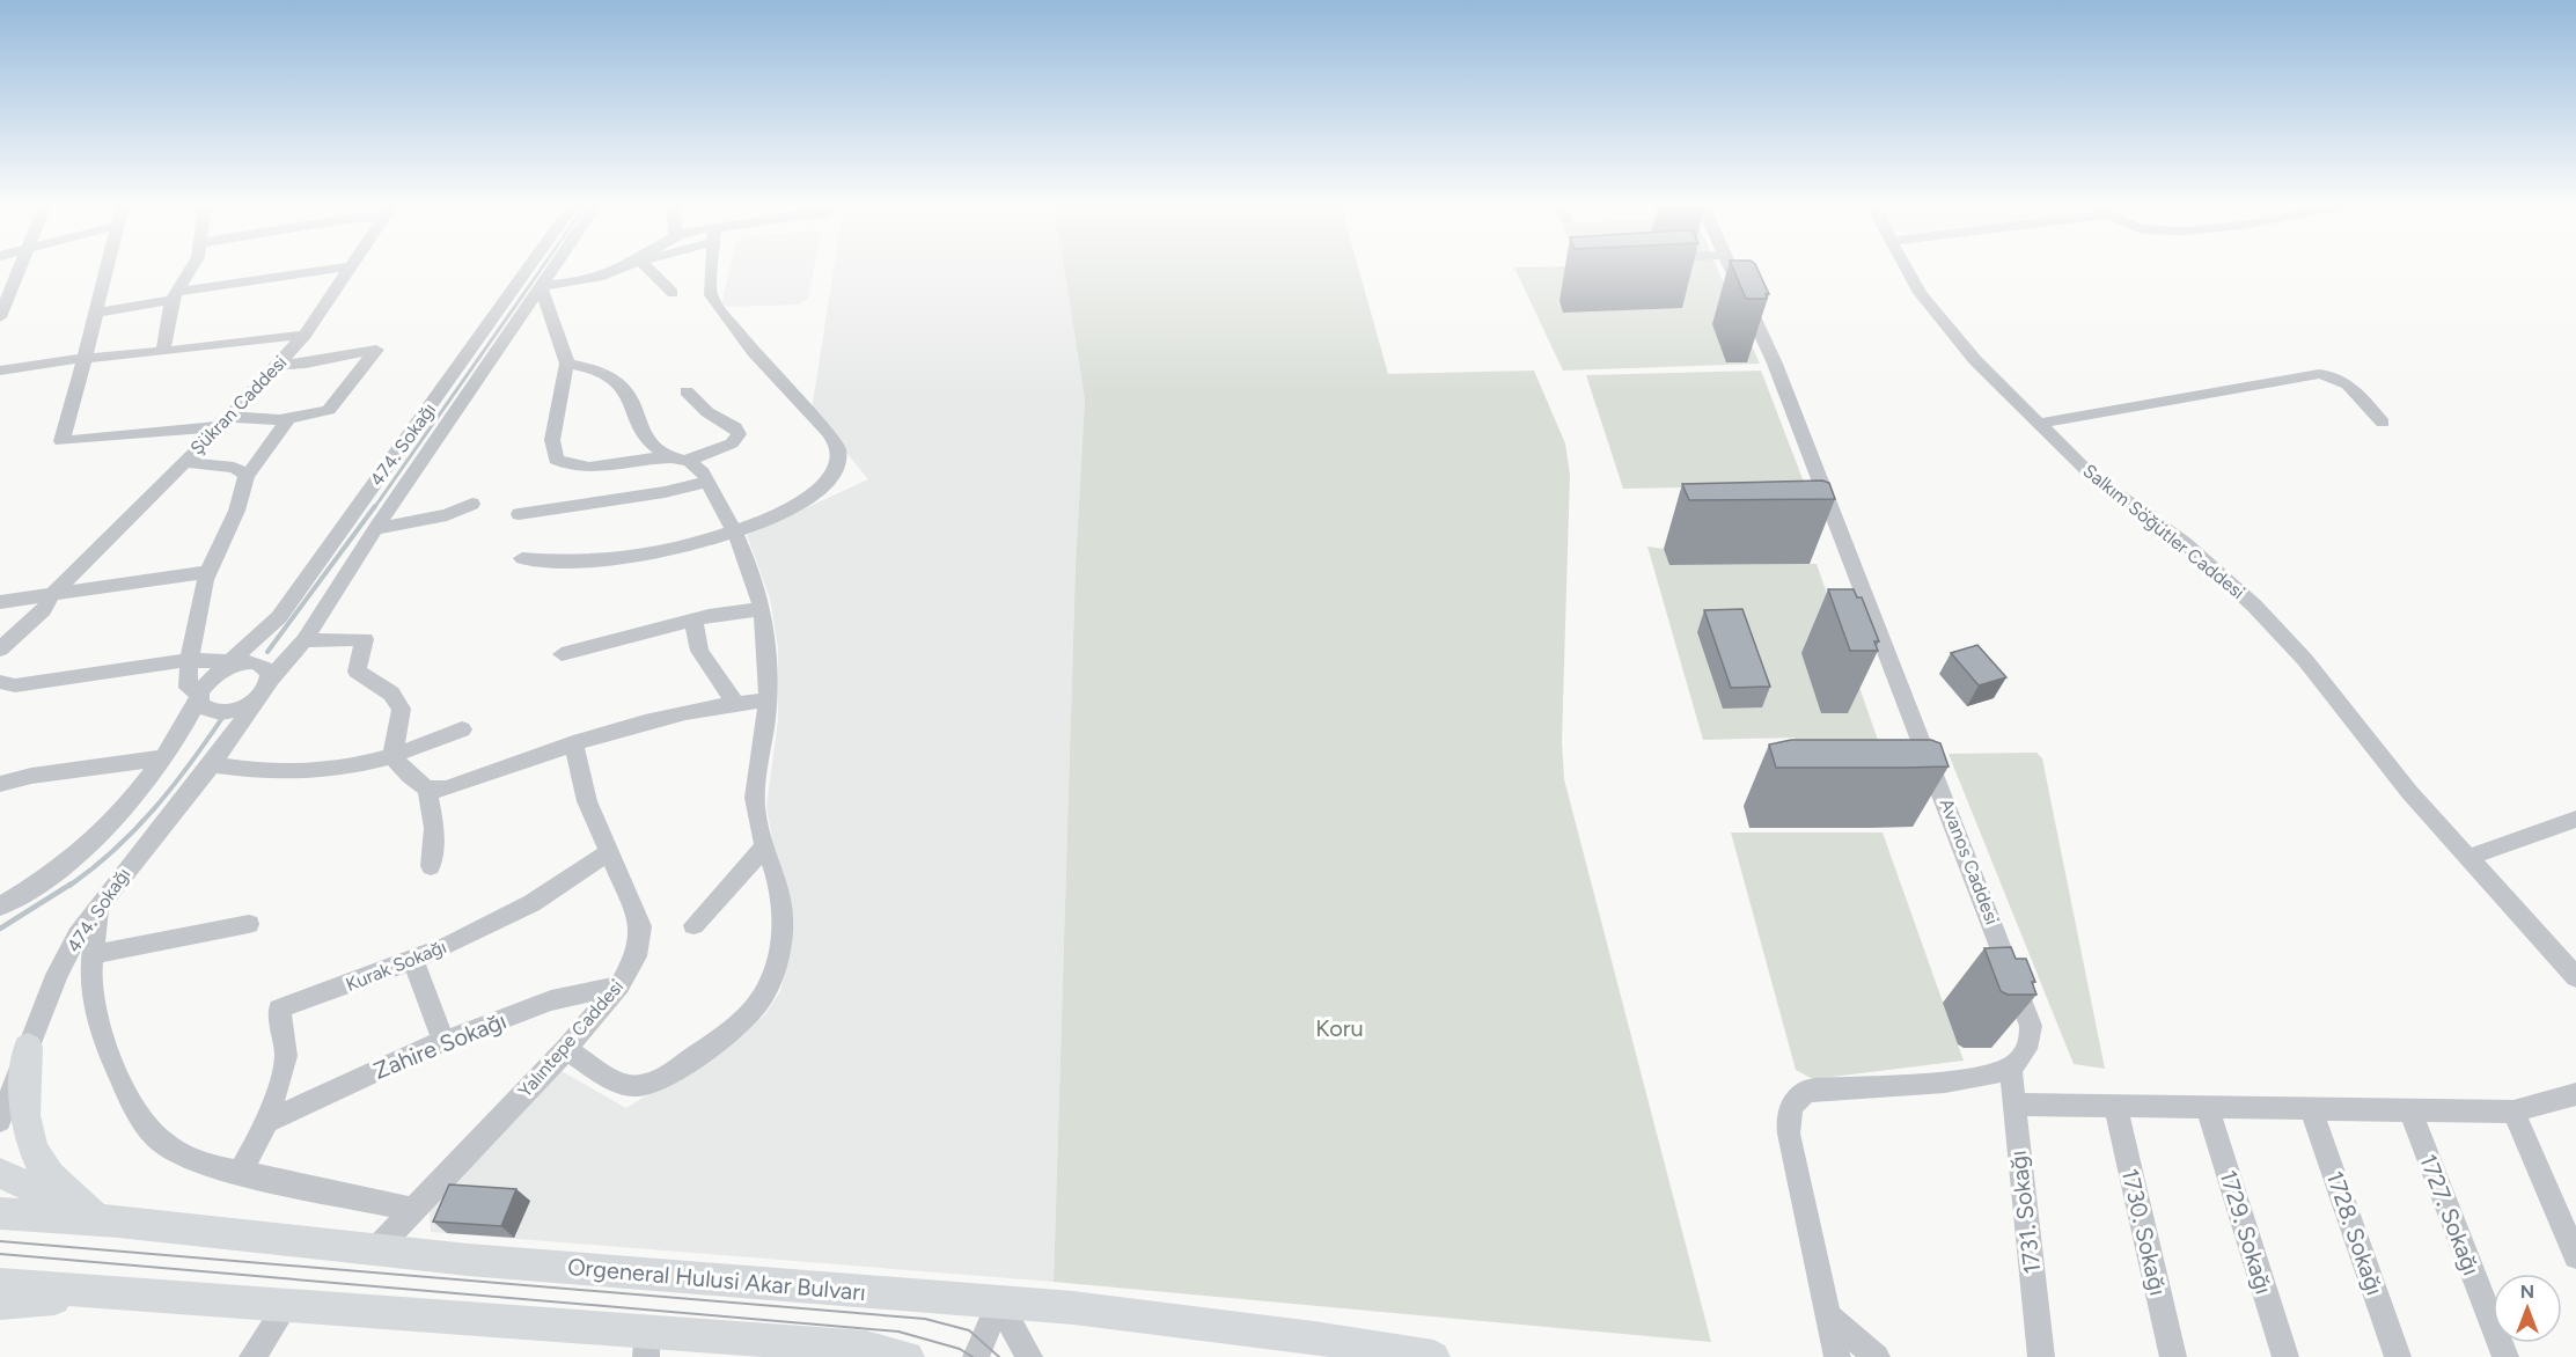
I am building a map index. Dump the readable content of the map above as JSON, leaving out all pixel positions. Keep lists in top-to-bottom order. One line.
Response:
{"streets":{"main road":["Orgeneral Hulusi Akar Bulvarı"],"street":["Şükran Caddesi","474. Sokağı","Salkım Söğütler Caddesi","Avanos Caddesi","Kurak Sokağı","Yalıntepe Caddesi","Zahire Sokağı","1731. Sokağı","1727. Sokağı","1730. Sokağı","1729. Sokağı","1728. Sokağı"]},"crossings":[["Avanos Caddesi","1731. Sokağı"],["Kurak Sokağı","Yalıntepe Caddesi"],["Kurak Sokağı","Zahire Sokağı"],["Yalıntepe Caddesi","Zahire Sokağı"],["Yalıntepe Caddesi","Orgeneral Hulusi Akar Bulvarı"]],"parks":["Koru"],"north":"top"}
